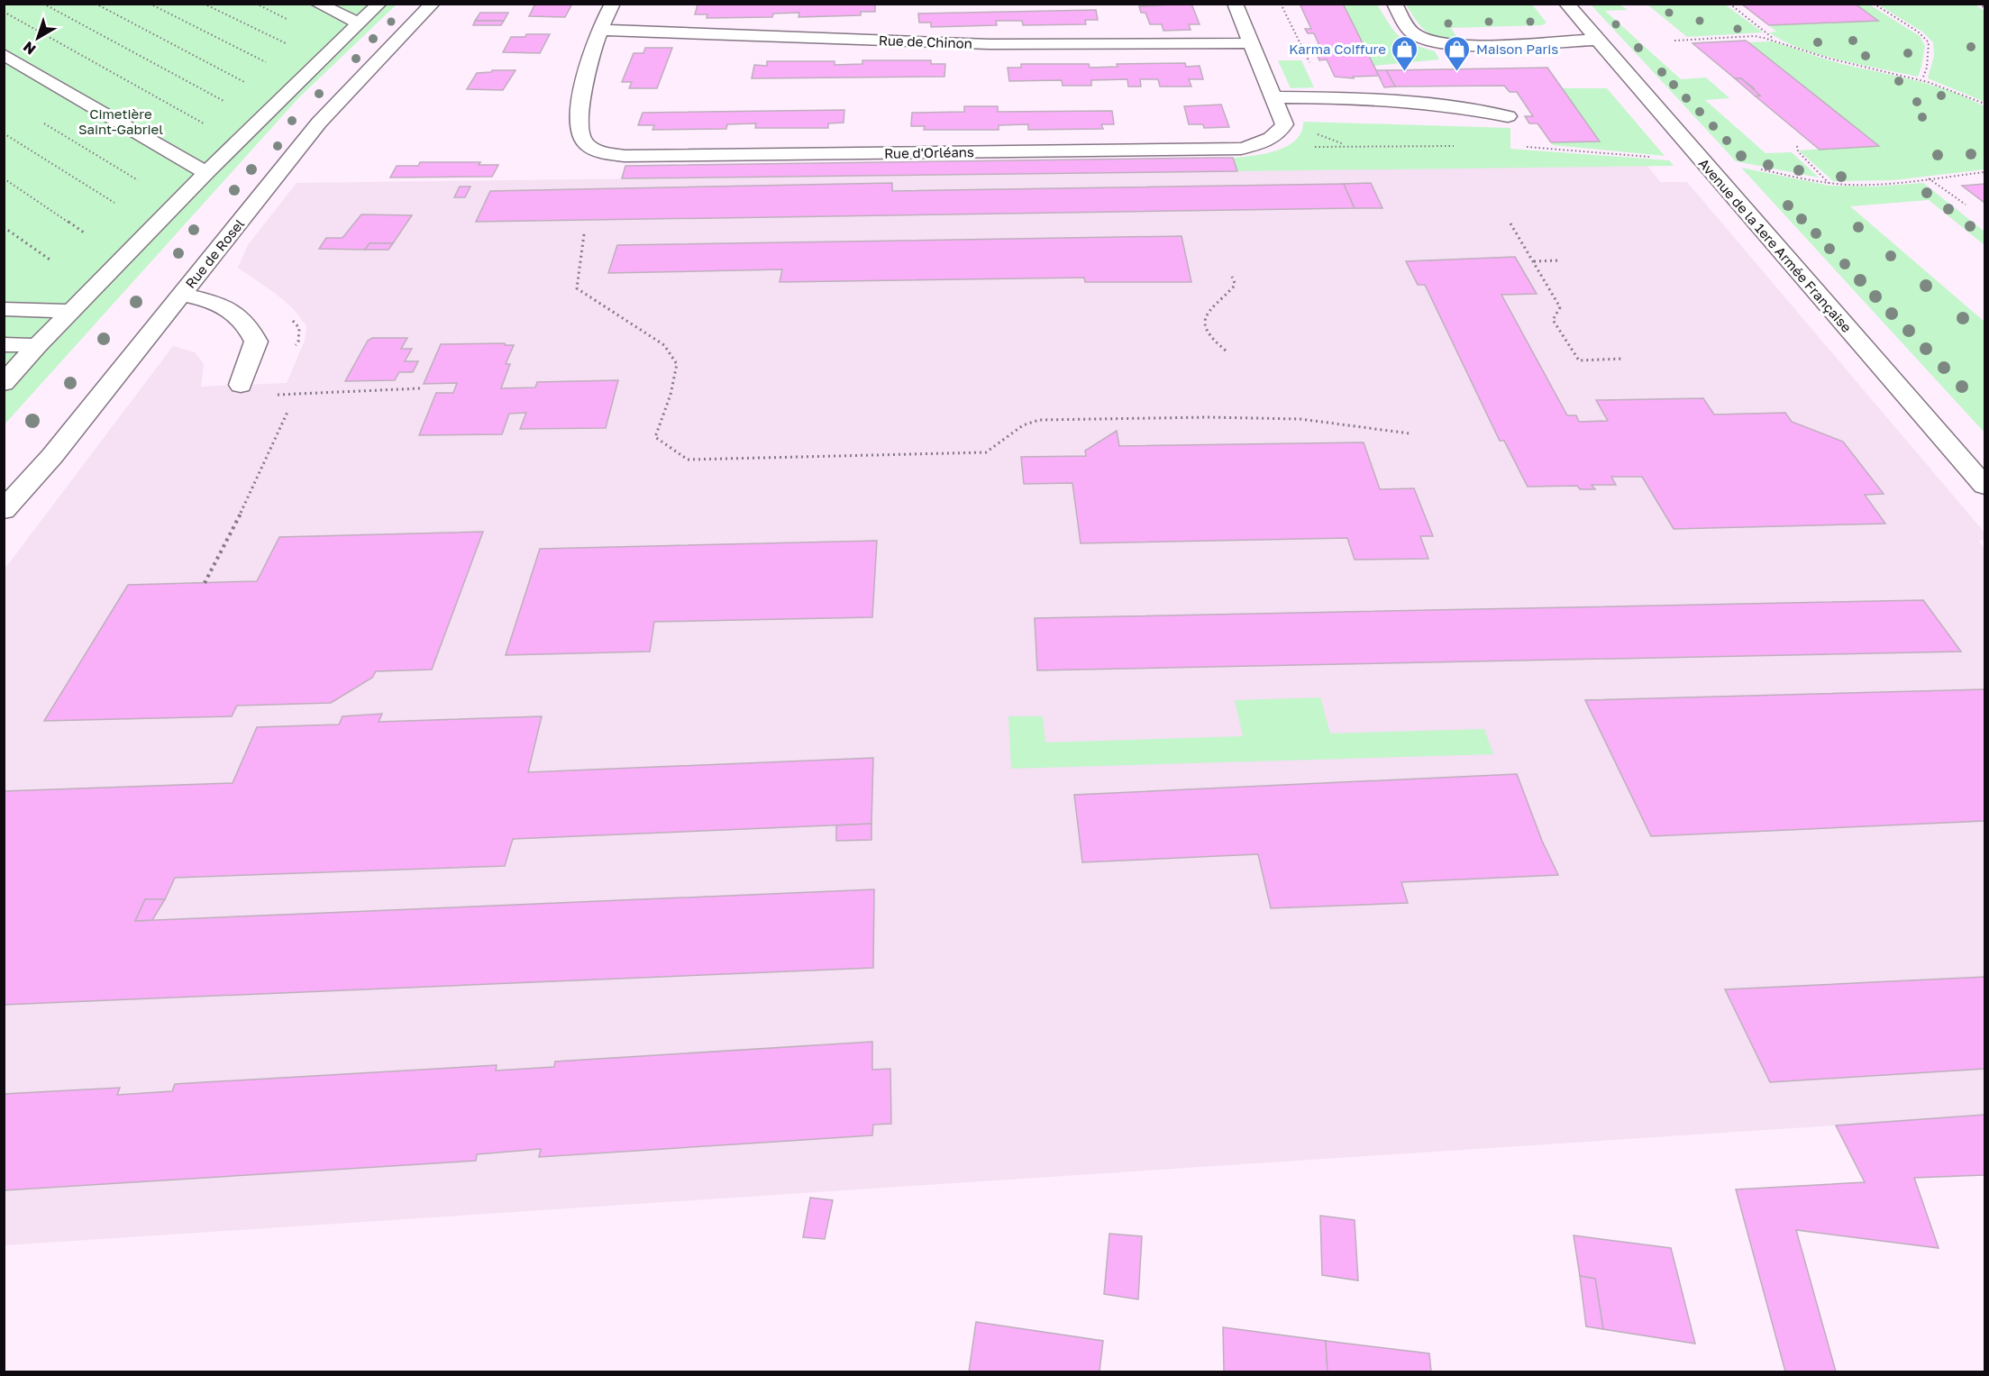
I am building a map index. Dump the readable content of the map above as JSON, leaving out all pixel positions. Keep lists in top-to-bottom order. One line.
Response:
{"streets":{"street":["Rue de Chinon","Rue d'Orléans","Avenue de la 1ere Armée Française","Rue de Rosel"]},"crossings":[["Rue de Chinon","Rue d'Orléans"]],"parks":["Cimetière Saint-Gabriel"],"places":{"shop":["Karma Coiffure","Maison Paris"]},"north":"bottom left"}
